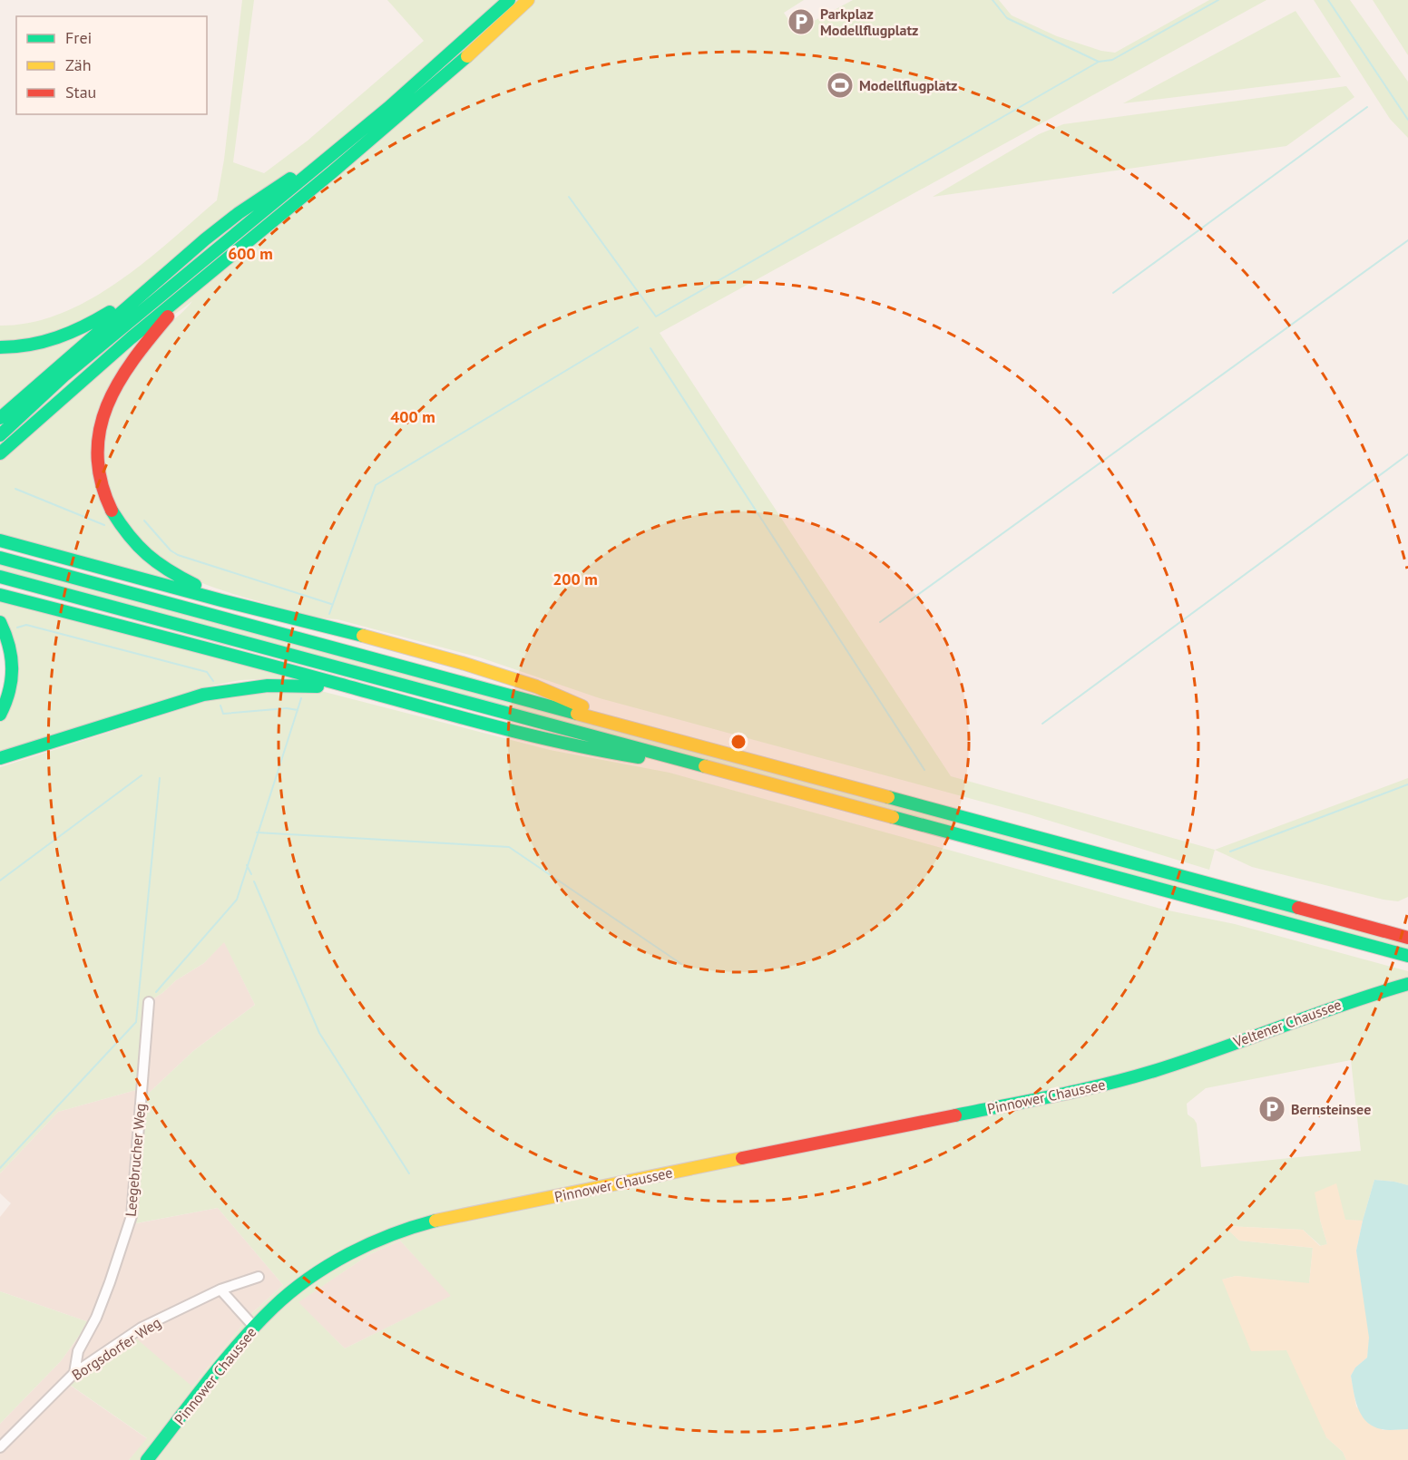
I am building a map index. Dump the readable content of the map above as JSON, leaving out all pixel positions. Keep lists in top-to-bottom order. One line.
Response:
{"streets":{"main road":["Veltener Chaussee","Pinnower Chaussee"],"street":["Leegebrucher Weg","Borgsdorfer Weg"]},"crossings":[["Veltener Chaussee","Pinnower Chaussee"],["Leegebrucher Weg","Borgsdorfer Weg"]],"places":{"parking":["Parkplaz Modellflugplatz","Bernsteinsee"],"sports":["Modellflugplatz"]},"legend":["Frei","Zäh","Stau"],"rings":["600 m","400 m","200 m"]}
